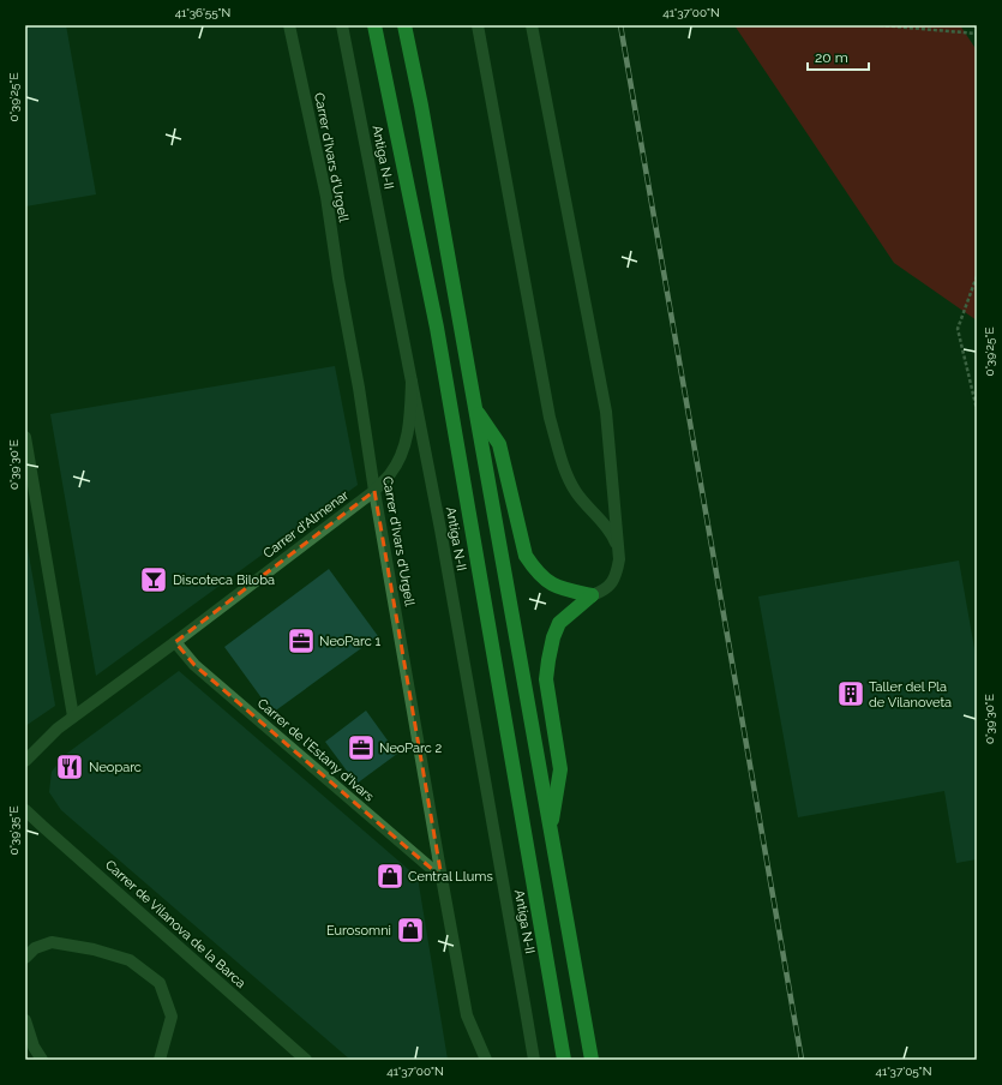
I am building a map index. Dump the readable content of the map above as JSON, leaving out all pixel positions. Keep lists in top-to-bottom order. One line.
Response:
{"streets":{"street":["Carrer d'Ivars d'Urgell","Antiga N-II","Carrer d'Almenar","Carrer de l'Estany d'Ivars","Carrer de Vilanova de la Barca"]},"crossings":[["Carrer d'Ivars d'Urgell","Carrer d'Almenar"],["Carrer d'Ivars d'Urgell","Carrer de l'Estany d'Ivars"],["Antiga N-II","Carrer d'Almenar"],["Carrer d'Almenar","Carrer de l'Estany d'Ivars"]],"places":{"bar":["Discoteca Biloba"],"office":["NeoParc 1","NeoParc 2"],"building":["Taller del Pla de Vilanoveta"],"restaurant":["Neoparc"],"shop":["Central Llums","Eurosomni"]},"scale_bar":"20 m","coordinates":["41°36'55\"N","41°37'00\"N","0°39'25\"E","0°39'30\"E","0°39'35\"E","41°37'05\"N"]}
